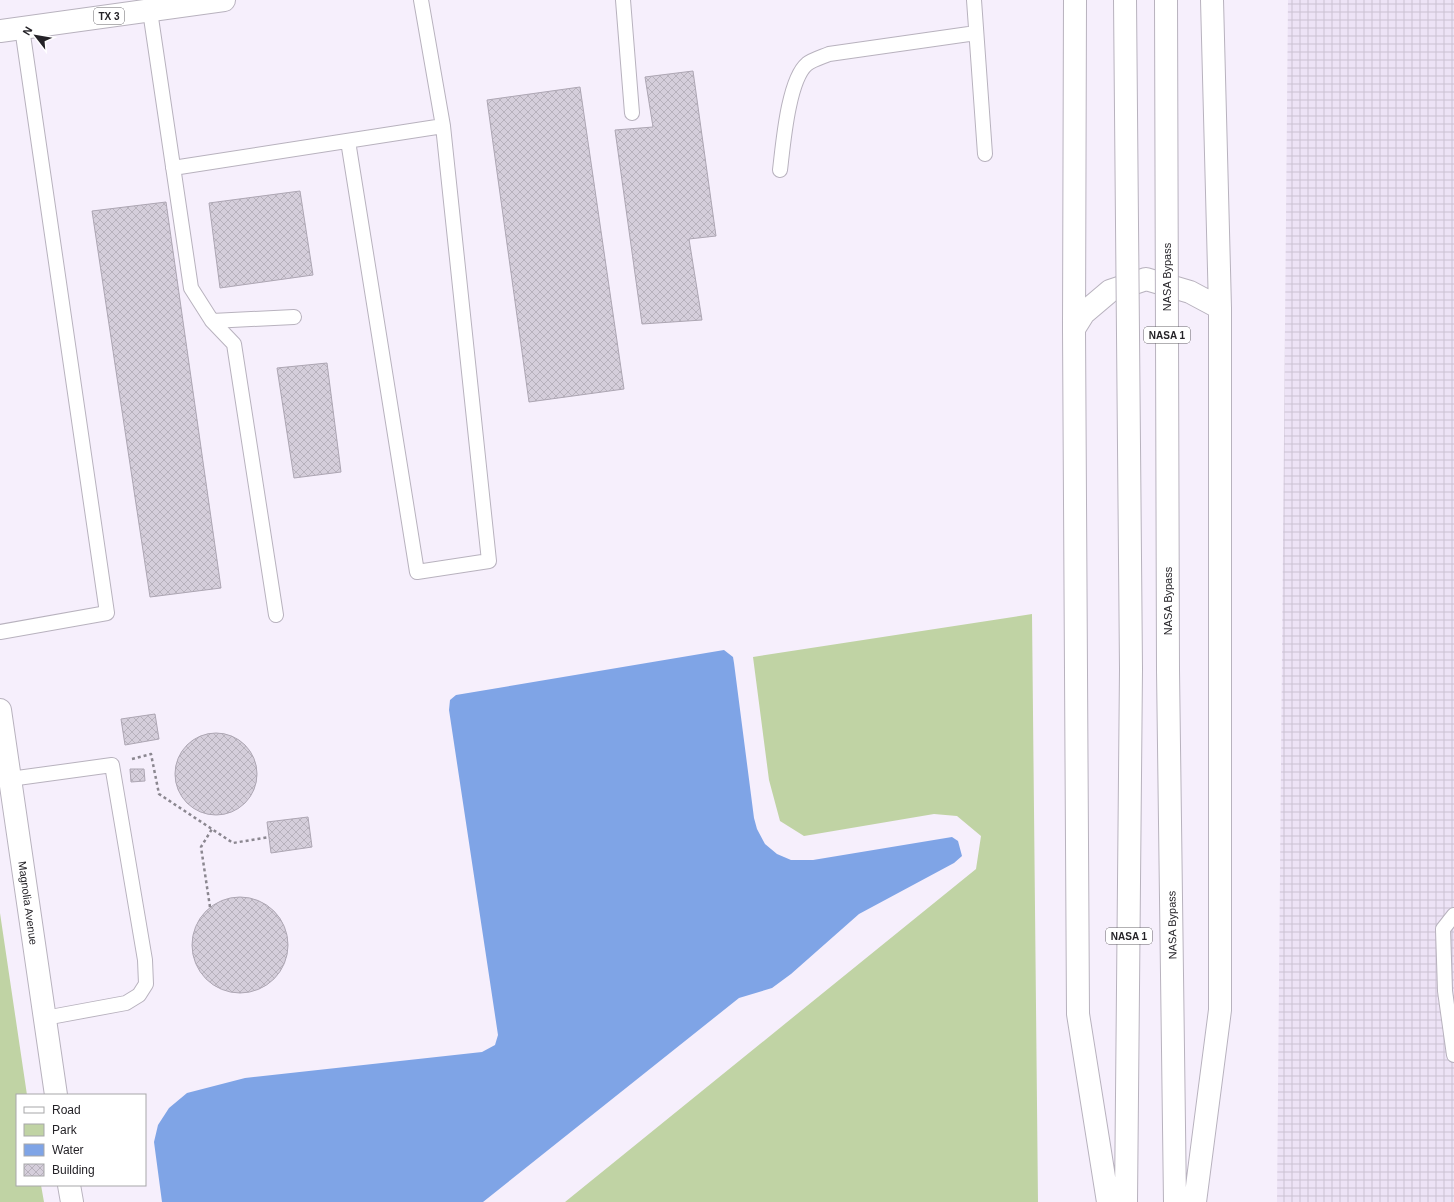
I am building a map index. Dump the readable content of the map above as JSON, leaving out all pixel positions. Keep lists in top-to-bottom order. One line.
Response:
{"streets":{"main road":["TX 3","NASA Bypass","NASA 1","Magnolia Avenue"]},"legend":["Road","Park","Water","Building"],"north":"top left"}
